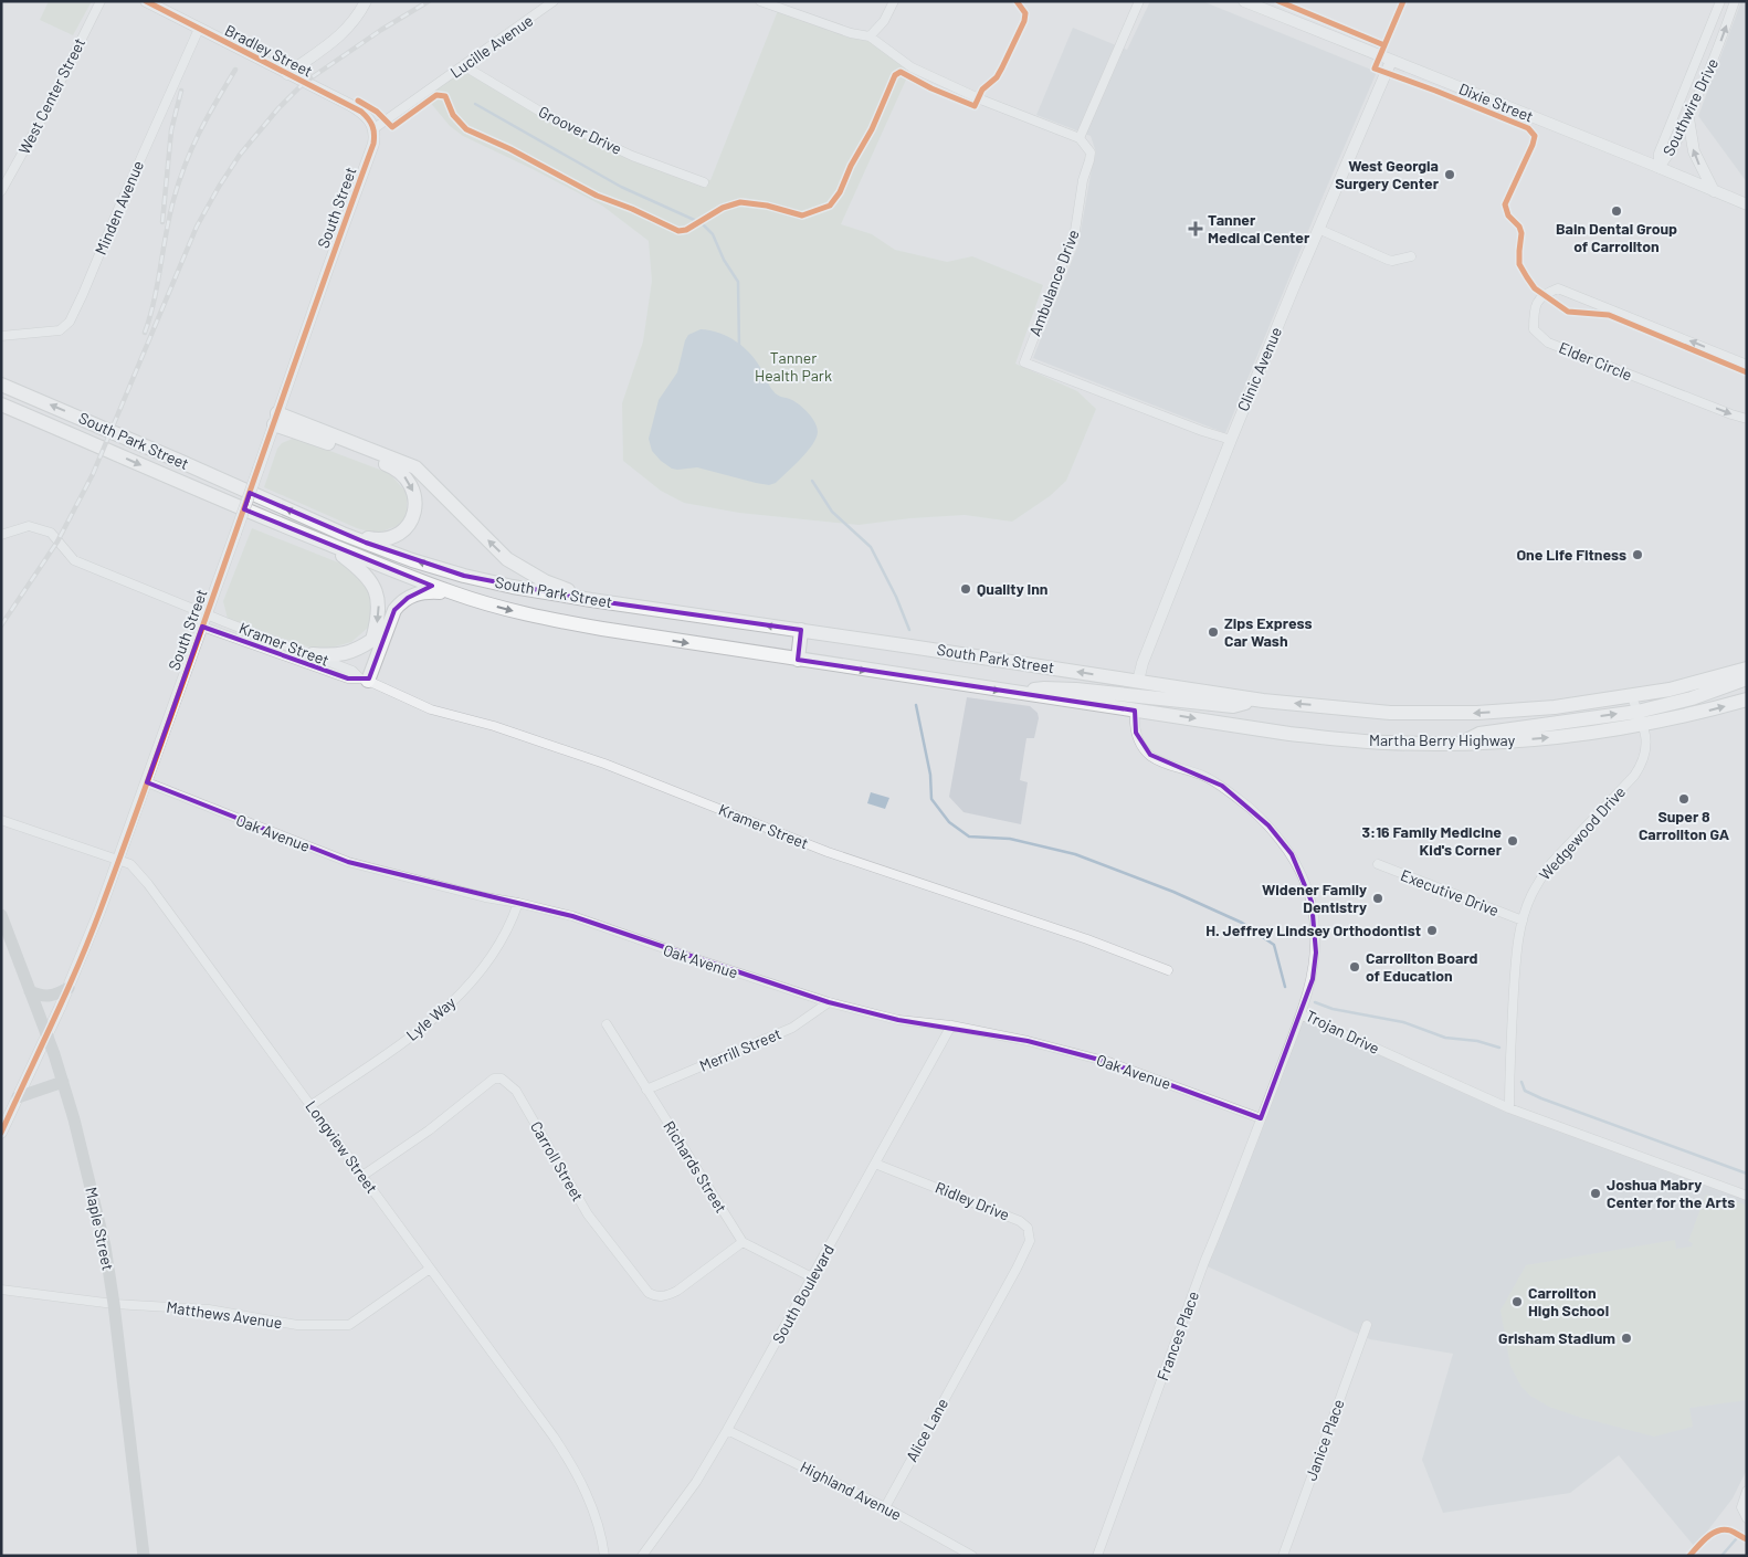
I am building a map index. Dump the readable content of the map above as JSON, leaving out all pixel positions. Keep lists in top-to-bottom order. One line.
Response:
{"streets":{"main road":["South Park Street","Martha Berry Highway","Maple Street"],"street":["Lucille Avenue","Bradley Street","West Center Street","Dixie Street","Southwire Drive","Groover Drive","Minden Avenue","South Street","Ambulance Drive","Elder Circle","Clinic Avenue","Kramer Street","Oak Avenue","Wedgewood Drive","Executive Drive","Lyle Way","Trojan Drive","Merrill Street","Longview Street","Carroll Street","Richards Street","Ridley Drive","South Boulevard","Matthews Avenue","Frances Place","Alice Lane","Janice Place","Highland Avenue"]},"crossings":[["Lucille Avenue","Bradley Street"],["Lucille Avenue","Groover Drive"],["Lucille Avenue","South Street"],["Bradley Street","Minden Avenue"],["Bradley Street","South Street"],["Dixie Street","Southwire Drive"],["Dixie Street","Clinic Avenue"],["South Street","Kramer Street"],["South Street","Oak Avenue"],["South Street","Longview Street"],["South Street","Maple Street"],["Ambulance Drive","Clinic Avenue"],["Clinic Avenue","South Park Street"],["Clinic Avenue","Martha Berry Highway"],["South Park Street","Martha Berry Highway"],["South Park Street","Trojan Drive"],["Martha Berry Highway","Wedgewood Drive"],["Martha Berry Highway","Trojan Drive"],["Oak Avenue","Lyle Way"],["Oak Avenue","Merrill Street"],["Oak Avenue","South Boulevard"],["Oak Avenue","Frances Place"],["Wedgewood Drive","Executive Drive"],["Wedgewood Drive","Trojan Drive"],["Lyle Way","Longview Street"],["Trojan Drive","Frances Place"],["Merrill Street","Richards Street"],["Longview Street","Carroll Street"],["Longview Street","Matthews Avenue"],["Carroll Street","Richards Street"],["Ridley Drive","South Boulevard"],["Ridley Drive","Alice Lane"],["Maple Street","Matthews Avenue"],["South Boulevard","Highland Avenue"],["Alice Lane","Highland Avenue"]],"parks":["Tanner Health Park"],"places":{"other":["West Georgia Surgery Center","Bain Dental Group of Carrollton","One Life Fitness","Quality Inn","Zips Express Car Wash","Super 8 Carrollton GA","3:16 Family Medicine Kid's Corner","Widener Family Dentistry","H. Jeffrey Lindsey Orthodontist","Carrollton Board of Education","Joshua Mabry Center for the Arts","Carrollton High School","Grisham Stadium"],"health":["Tanner Medical Center"]}}
